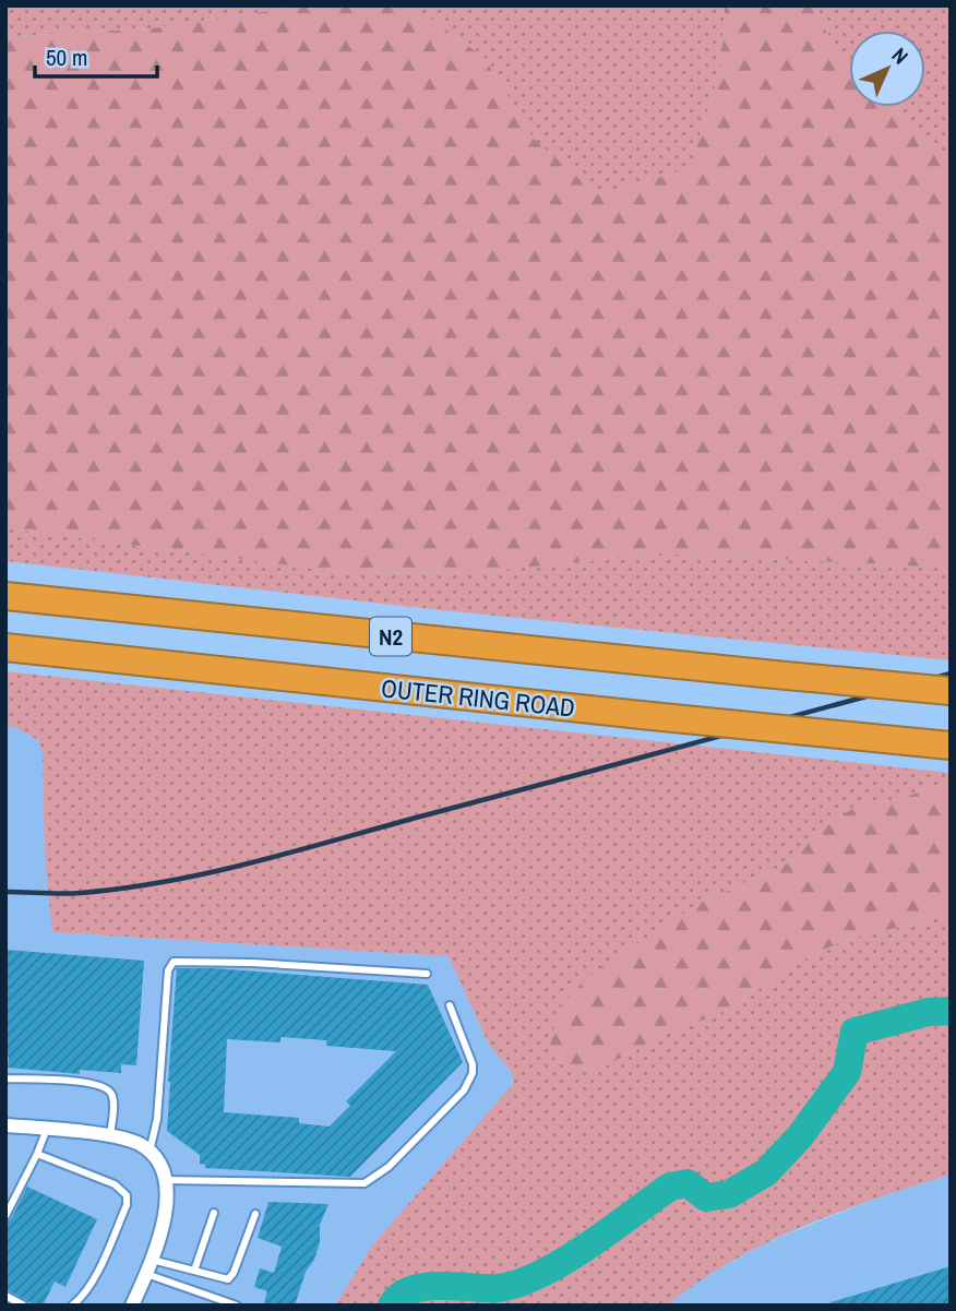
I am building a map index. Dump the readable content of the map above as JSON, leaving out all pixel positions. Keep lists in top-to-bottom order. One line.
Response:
{"streets":{"highway":["N2","OUTER RING ROAD"]},"scale_bar":"50 m","north":"top right"}
